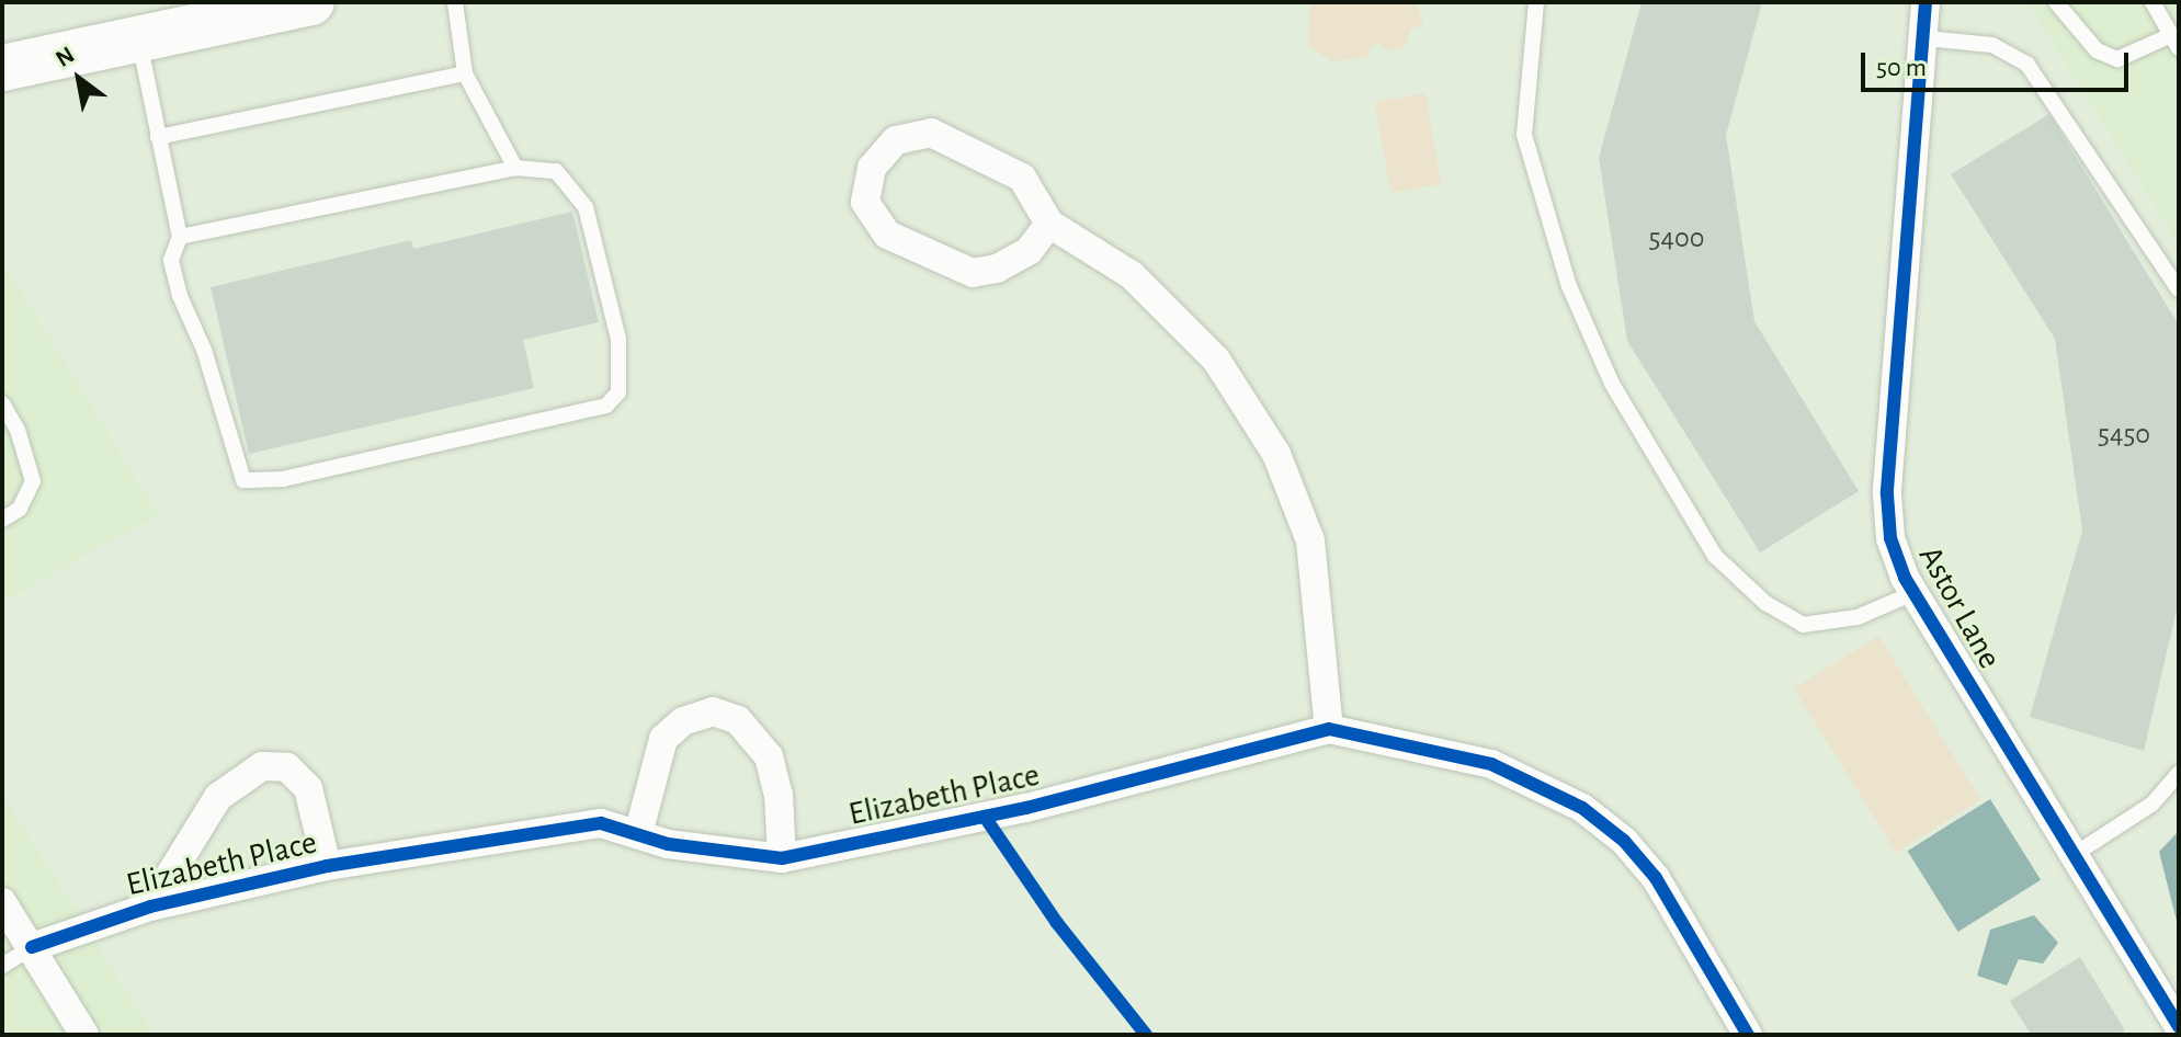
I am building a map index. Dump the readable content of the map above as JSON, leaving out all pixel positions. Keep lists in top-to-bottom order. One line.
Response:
{"streets":{"street":["Astor Lane","Elizabeth Place"]},"house_numbers":["5400","5450"],"scale_bar":"50 m","north":"top left"}
